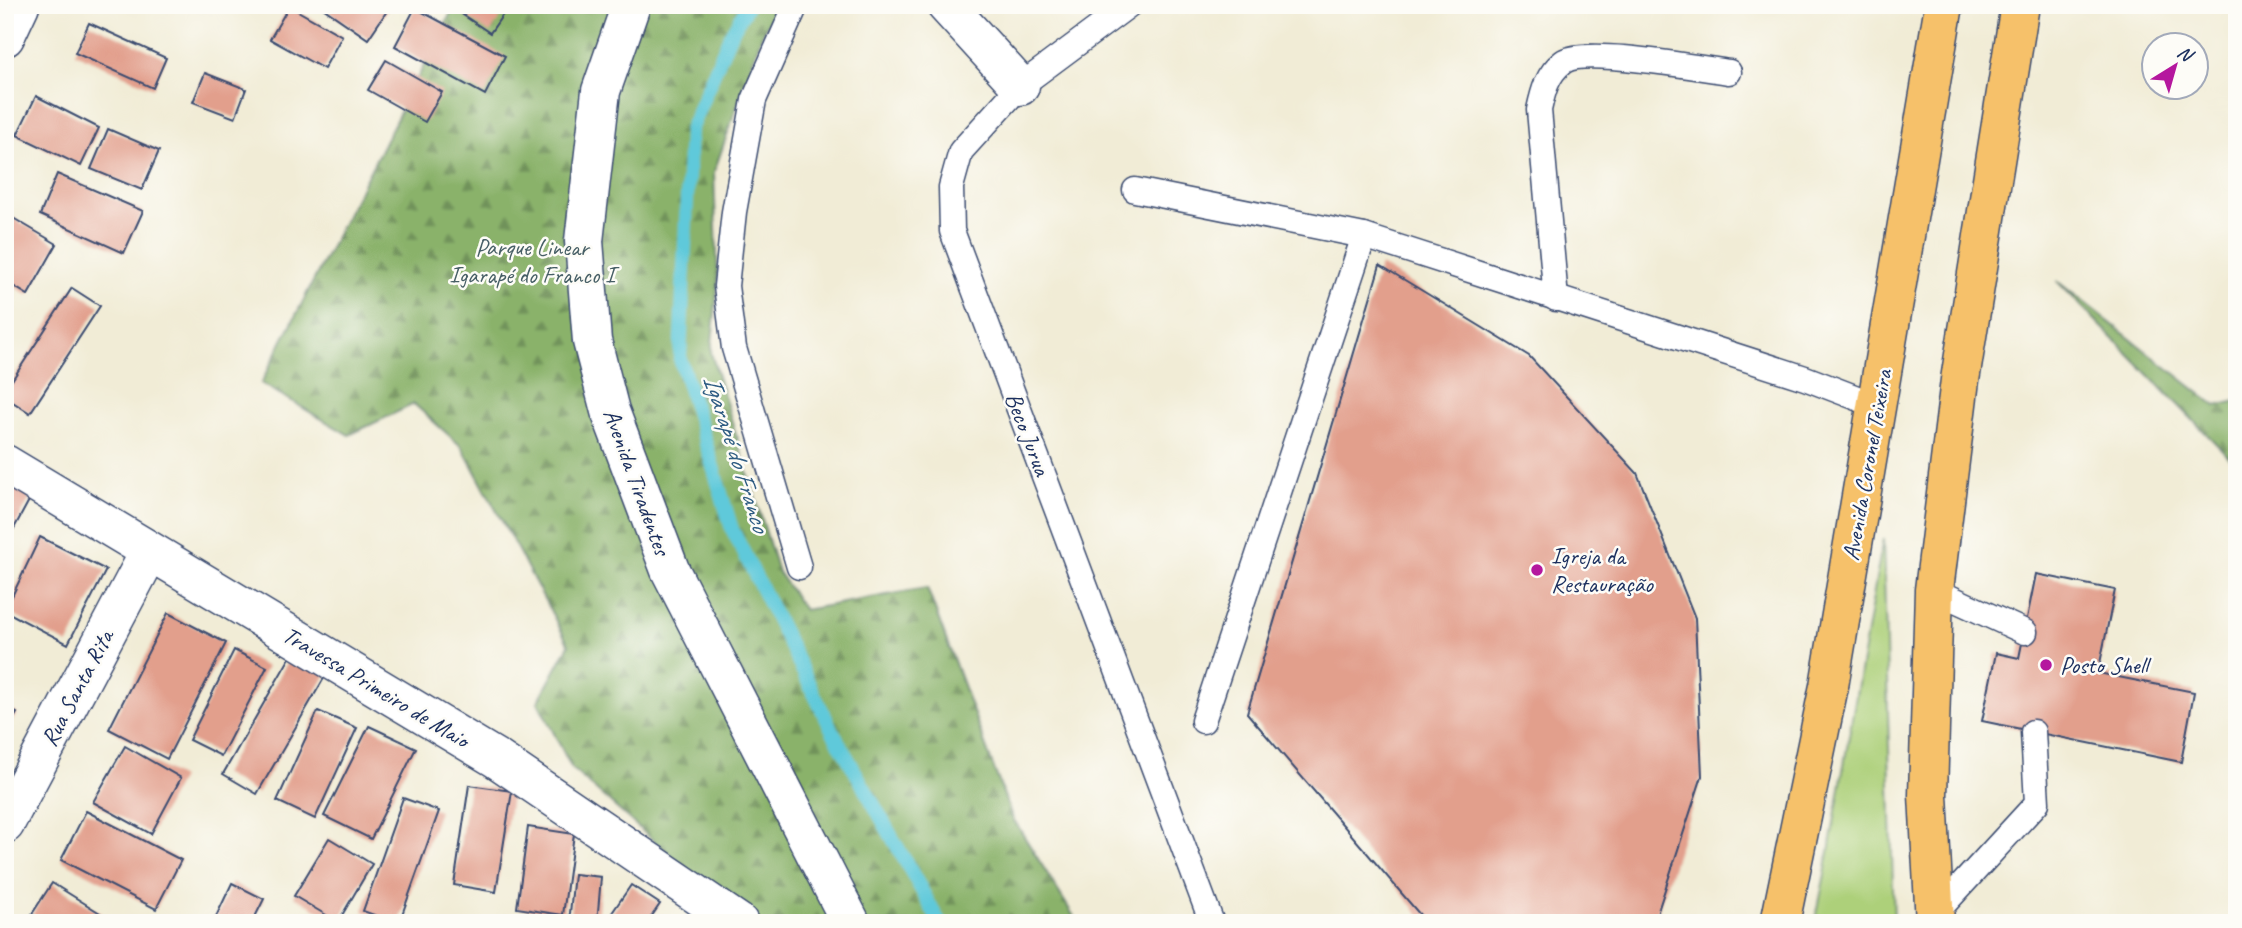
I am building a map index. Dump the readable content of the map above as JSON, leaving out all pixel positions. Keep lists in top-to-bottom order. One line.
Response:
{"streets":{"highway":["Avenida Coronel Teixeira"],"street":["Avenida Tiradentes","Travessa Primeiro de Maio","Rua Santa Rita"],"lane":["Beco Jurua"]},"crossings":[["Travessa Primeiro de Maio","Rua Santa Rita"]],"water":["Igarapé do Franco"],"parks":["Parque Linear Igarapé do Franco I"],"places":["Igreja da Restauração","Posto Shell"],"north":"top right"}
